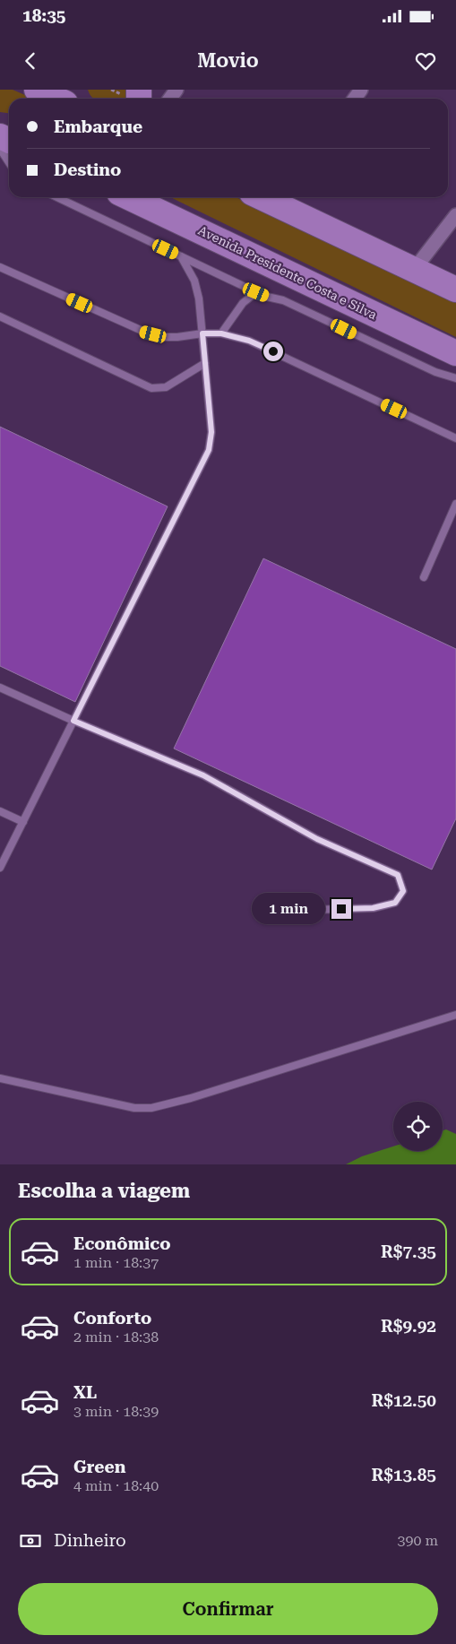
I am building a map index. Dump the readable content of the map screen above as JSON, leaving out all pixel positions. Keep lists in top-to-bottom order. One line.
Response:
{"streets":{"highway":["Avenida Presidente Costa e Silva"]},"page":{"status":"18:35","header":"Movio","banner":["Embarque","Destino"],"bubble":"1 min","heading":"Escolha a viagem","list":[{"name":"Econômico","note":"1 min · 18:37","value":"R$7.35"},{"name":"Conforto","note":"2 min · 18:38","value":"R$9.92"},{"name":"XL","note":"3 min · 18:39","value":"R$12.50"},{"name":"Green","note":"4 min · 18:40","value":"R$13.85"}],"pay":["Dinheiro","390 m"],"buttons":"Confirmar"}}
